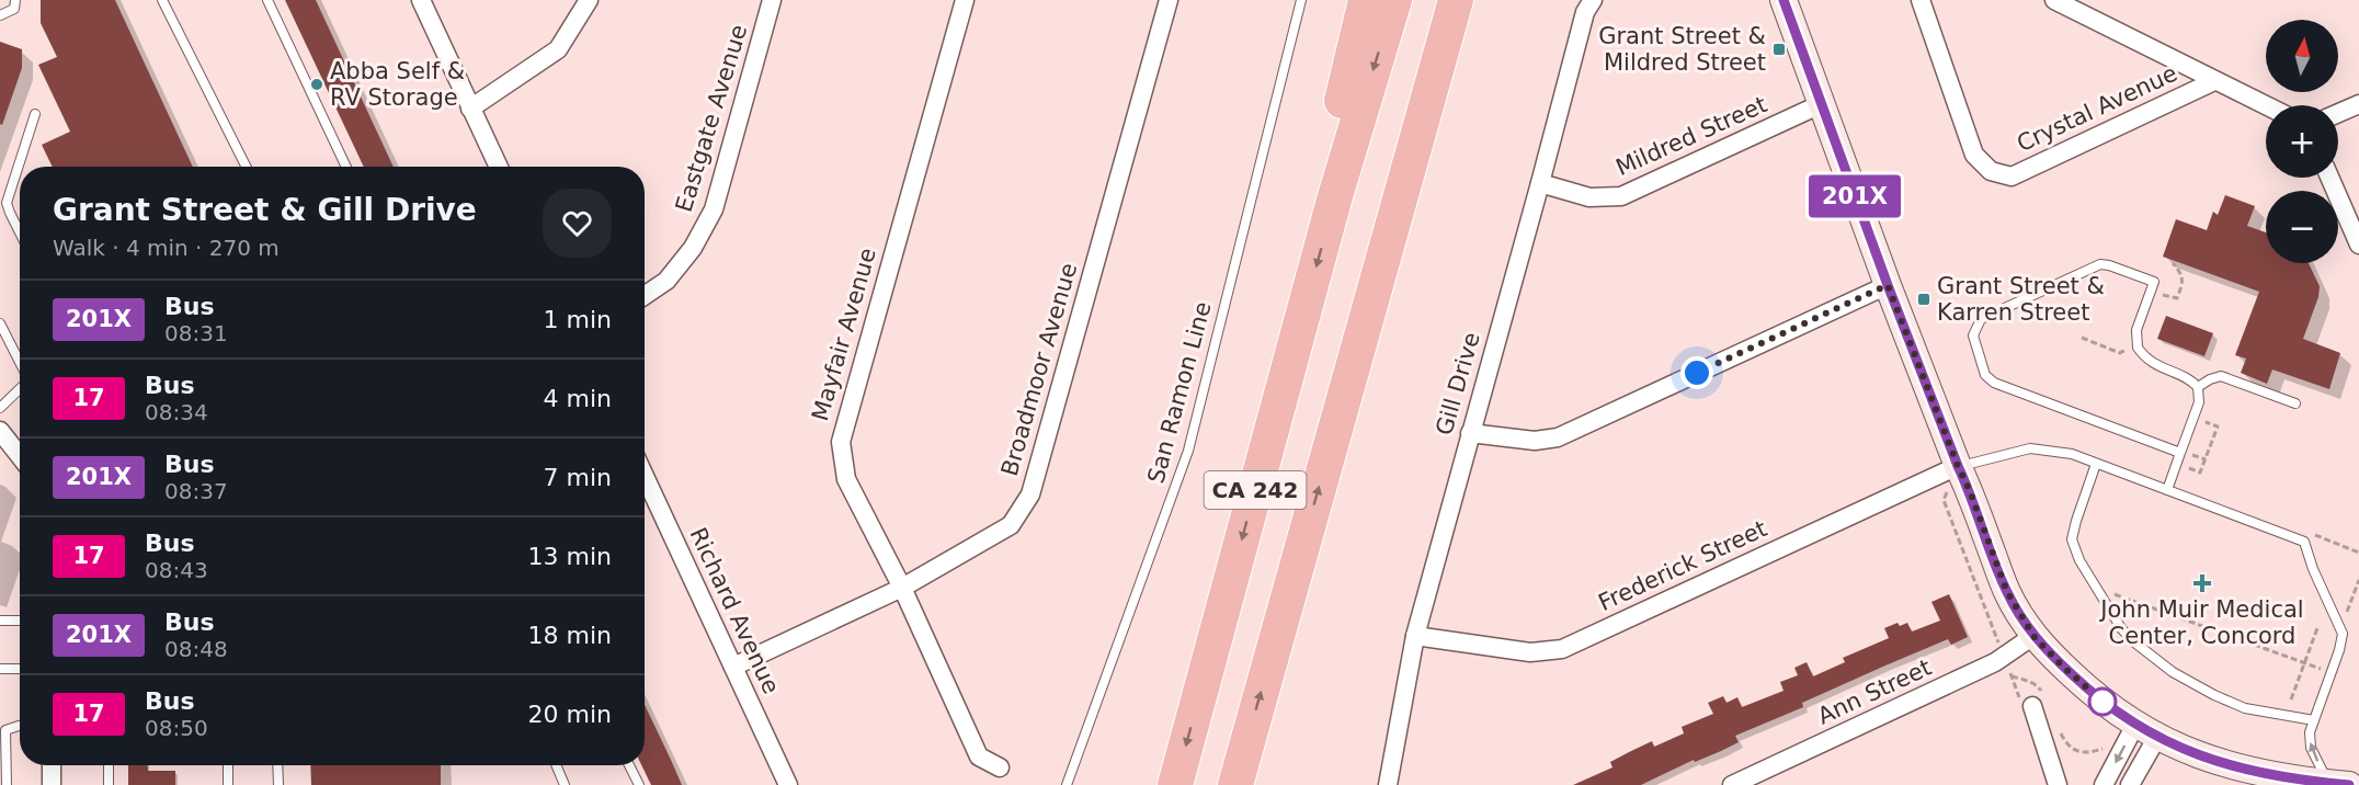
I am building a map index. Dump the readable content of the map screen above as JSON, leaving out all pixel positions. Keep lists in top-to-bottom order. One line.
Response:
{"streets":{"highway":["CA 242"],"street":["Crystal Avenue","Eastgate Avenue","Mildred Street","Mayfair Avenue","Broadmoor Avenue","Gill Drive","Frederick Street","Richard Avenue","Ann Street"],"lane":["San Ramon Line"]},"crossings":[["Mildred Street","Gill Drive"],["Mayfair Avenue","Broadmoor Avenue"],["Broadmoor Avenue","Richard Avenue"],["Gill Drive","Frederick Street"]],"places":{"transit":["Grant Street & Mildred Street","Grant Street & Karren Street"],"other":["Abba Self & RV Storage"],"health":["John Muir Medical Center, Concord"]},"lines":["bus line 201X"],"north":"top","page":{"on_map":"201X","map_buttons":["+","−"],"heading":["Grant Street & Gill Drive","Walk · 4 min · 270 m"],"list":[{"mark":"201X","name":"Bus","note":"08:31","value":"1 min"},{"mark":"17","name":"Bus","note":"08:34","value":"4 min"},{"mark":"201X","name":"Bus","note":"08:37","value":"7 min"},{"mark":"17","name":"Bus","note":"08:43","value":"13 min"},{"mark":"201X","name":"Bus","note":"08:48","value":"18 min"},{"mark":"17","name":"Bus","note":"08:50","value":"20 min"}]}}
